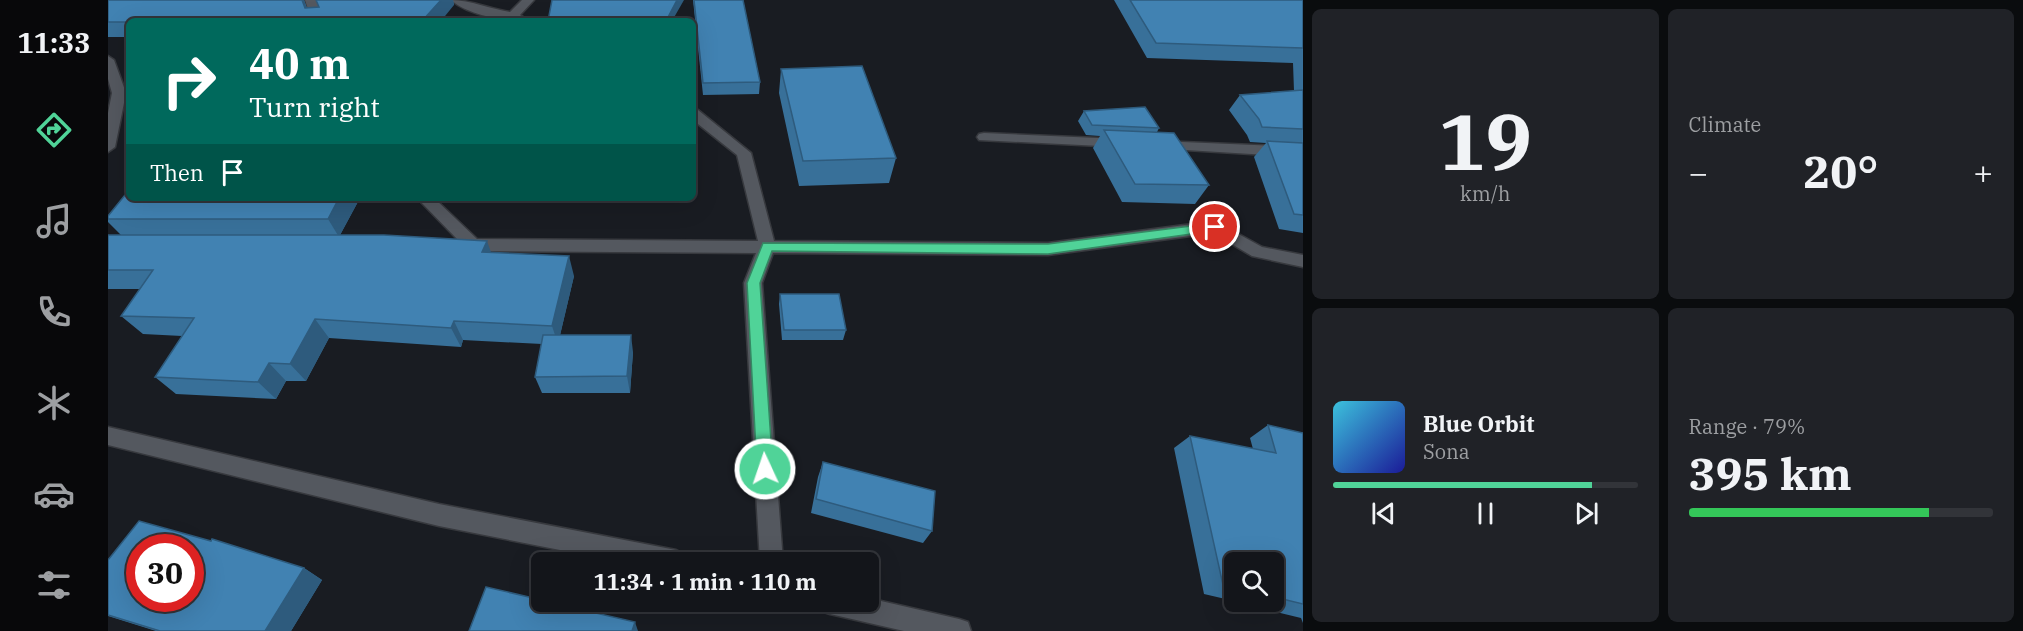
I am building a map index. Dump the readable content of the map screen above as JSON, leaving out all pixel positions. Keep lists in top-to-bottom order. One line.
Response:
{"page":{"tabs":"11:33","tile":[["19","km/h"],"Climate",["Range · 79%","395 km"]],"turn":["40 m","Turn right"],"then":"Then","heat":["−","20°","+"],"song":["Blue Orbit","Sona"],"limit":"30","trip":"11:34 · 1 min · 110 m"}}
